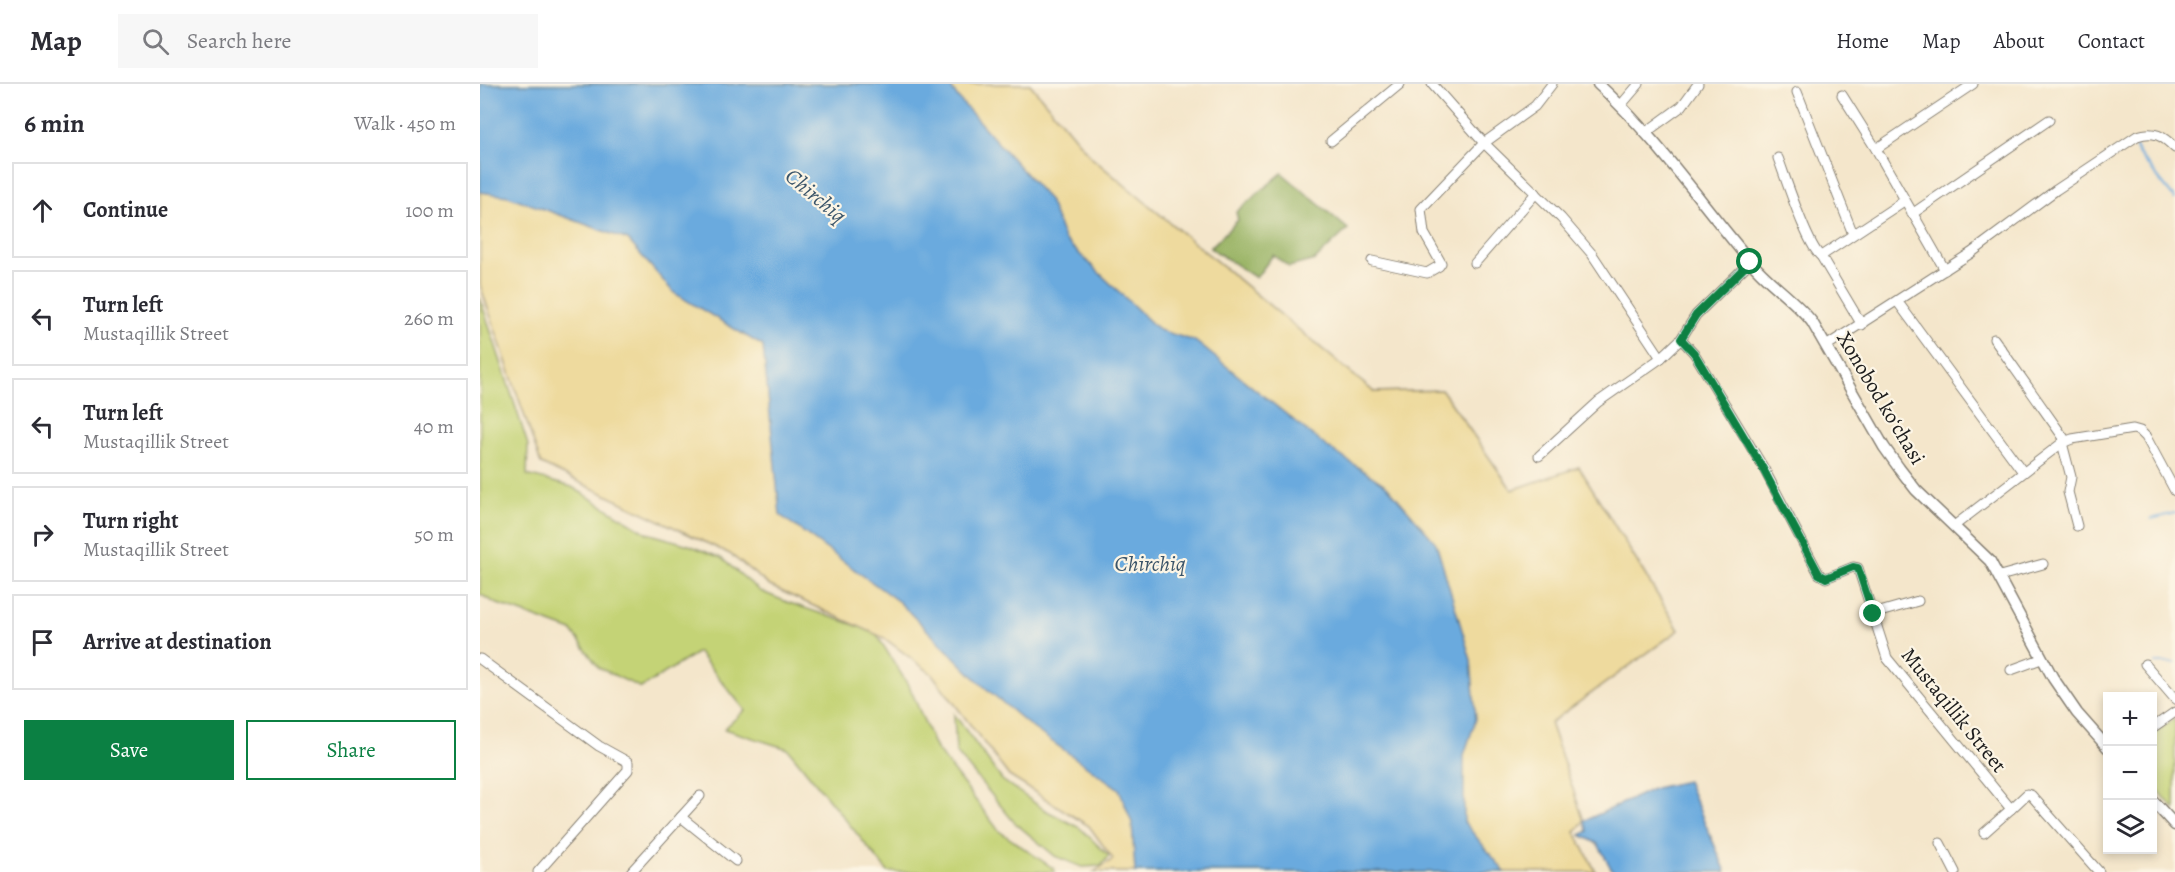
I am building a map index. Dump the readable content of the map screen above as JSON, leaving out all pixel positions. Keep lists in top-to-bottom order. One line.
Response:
{"streets":{"main road":["Xonobod koʻchasi"],"street":["Mustaqillik Street"]},"water":["Chirchiq"],"page":{"header":"Map","search":"Search here","nav":["Home","Map","About","Contact"],"heading":["6 min","Walk · 450 m"],"list":[["Continue","100 m"],["Turn left","Mustaqillik Street","260 m"],["Turn left","Mustaqillik Street","40 m"],["Turn right","Mustaqillik Street","50 m"],"Arrive at destination"],"map_buttons":["+","−"],"buttons":["Save","Share"]}}
